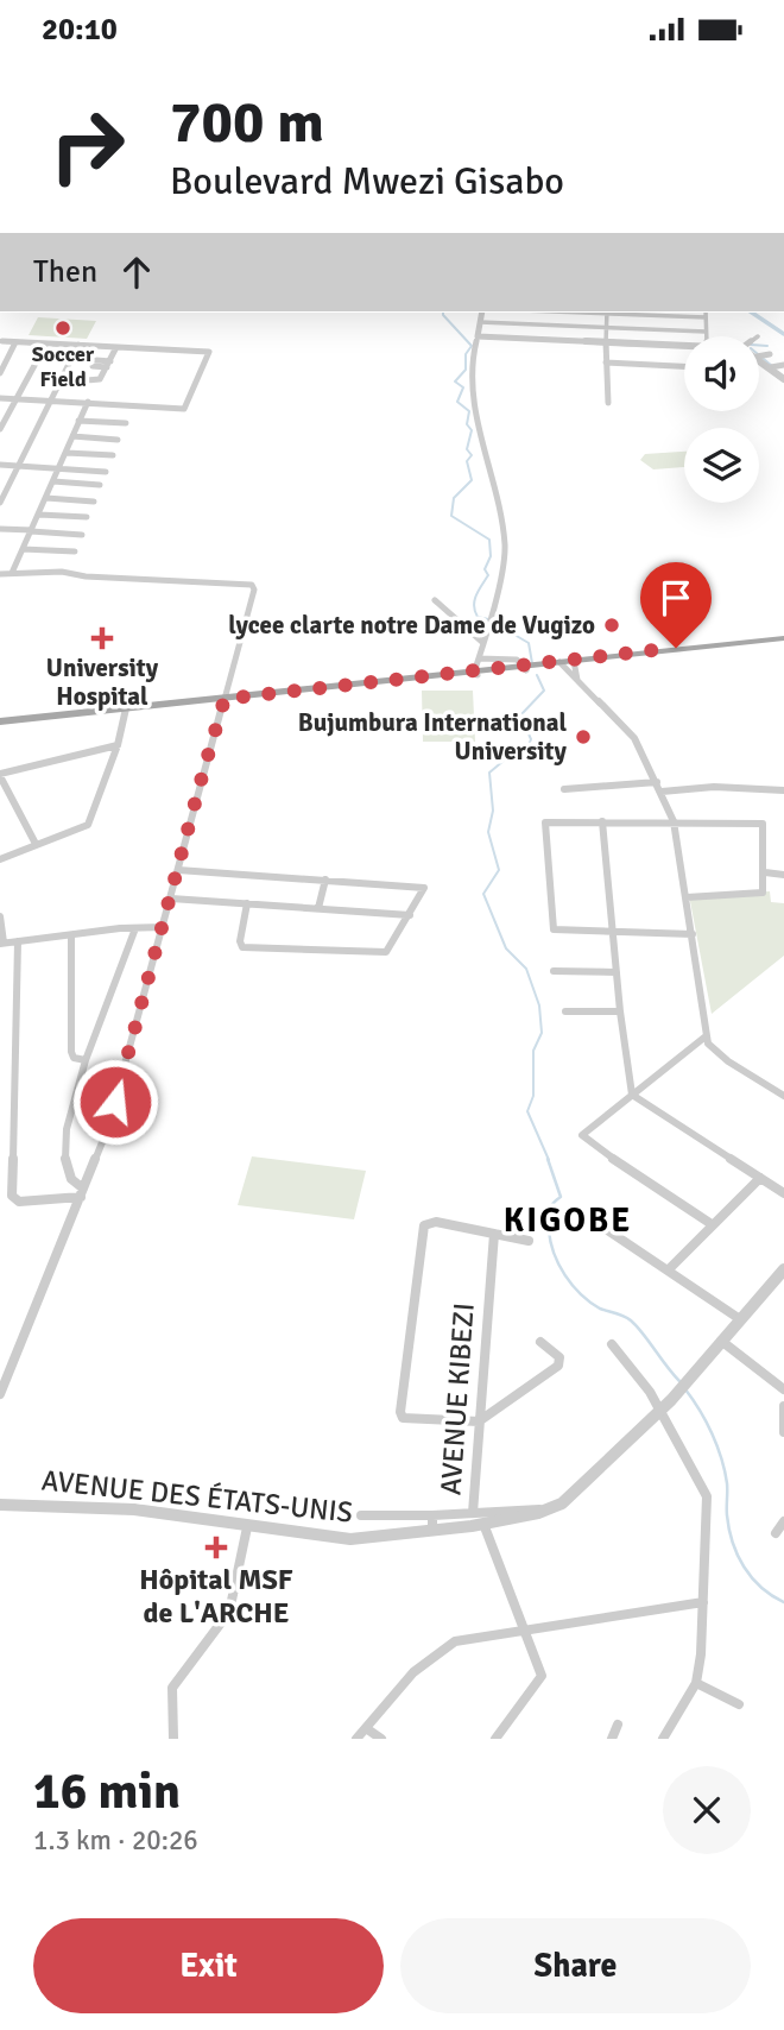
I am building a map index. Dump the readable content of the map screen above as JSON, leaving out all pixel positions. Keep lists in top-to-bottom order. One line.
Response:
{"streets":{"street":["AVENUE KIBEZI","AVENUE DES ÉTATS-UNIS"]},"crossings":[["AVENUE KIBEZI","AVENUE DES ÉTATS-UNIS"]],"districts":["KIGOBE"],"places":{"other":["Soccer Field","lycee clarte notre Dame de Vugizo","Bujumbura International University"],"health":["University Hospital","Hôpital MSF de L'ARCHE"]},"page":{"status":"20:10","turn":["700 m","Boulevard Mwezi Gisabo"],"then":"Then","heading":["16 min","1.3 km · 20:26"],"buttons":["Exit","Share"]}}
